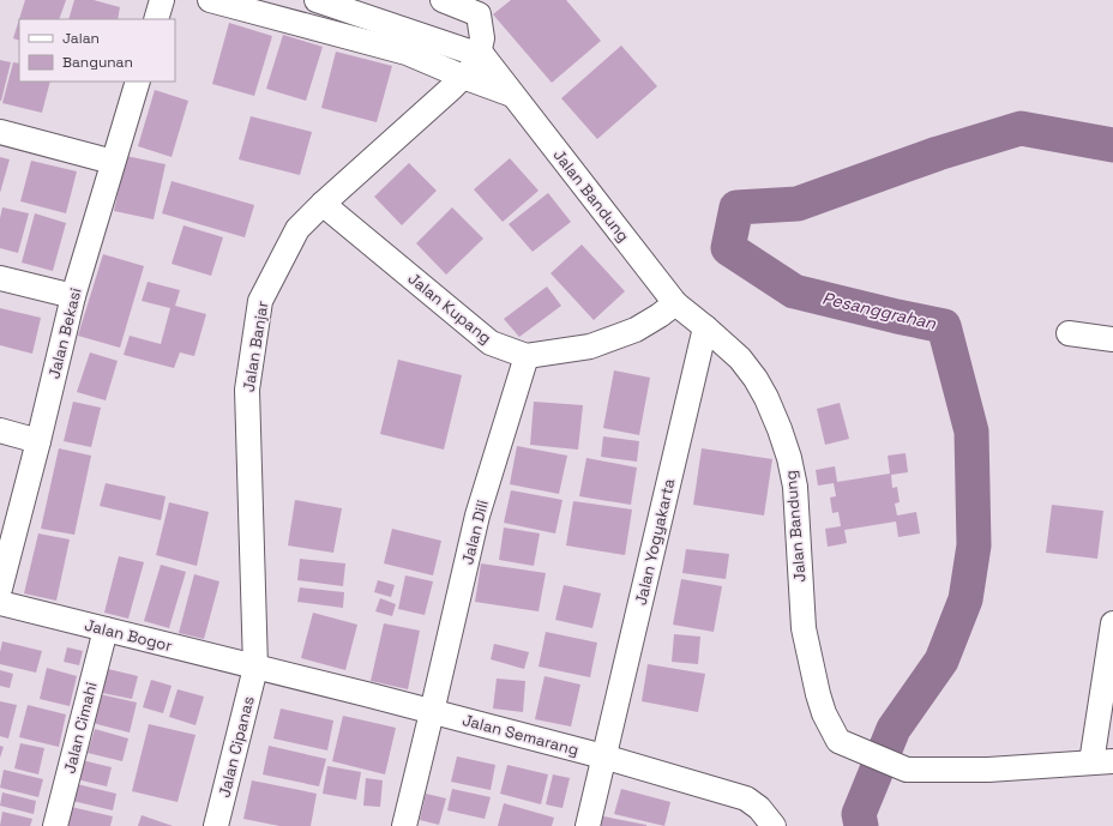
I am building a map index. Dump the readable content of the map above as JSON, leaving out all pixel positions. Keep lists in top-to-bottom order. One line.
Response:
{"streets":{"street":["Jalan Bandung","Jalan Kupang","Jalan Bekasi","Jalan Banjar","Jalan Dili","Jalan Yogyakarta","Jalan Bogor","Jalan Cimahi","Jalan Semarang","Jalan Cipanas"]},"crossings":[["Jalan Bandung","Jalan Kupang"],["Jalan Bandung","Jalan Banjar"],["Jalan Bandung","Jalan Yogyakarta"],["Jalan Kupang","Jalan Banjar"],["Jalan Kupang","Jalan Dili"],["Jalan Banjar","Jalan Bogor"],["Jalan Banjar","Jalan Semarang"],["Jalan Banjar","Jalan Cipanas"],["Jalan Dili","Jalan Semarang"],["Jalan Yogyakarta","Jalan Semarang"],["Jalan Bogor","Jalan Cimahi"],["Jalan Bogor","Jalan Semarang"],["Jalan Bogor","Jalan Cipanas"],["Jalan Semarang","Jalan Cipanas"]],"water":["Pesanggrahan"],"legend":["Jalan","Bangunan"]}
